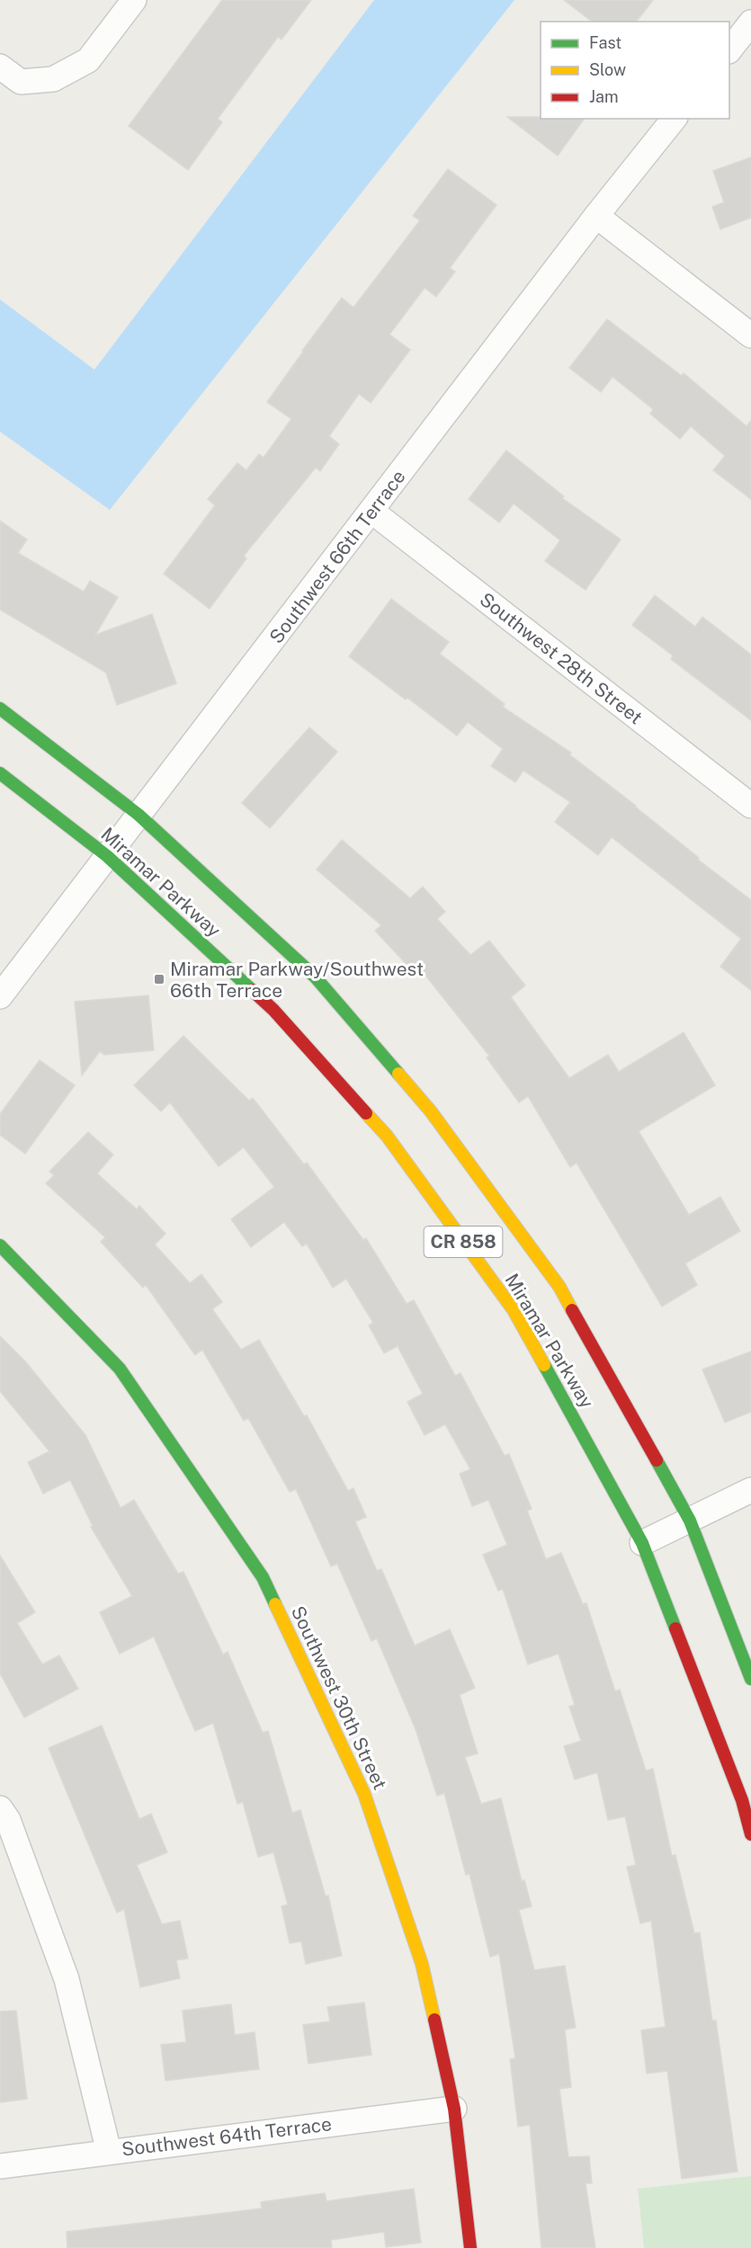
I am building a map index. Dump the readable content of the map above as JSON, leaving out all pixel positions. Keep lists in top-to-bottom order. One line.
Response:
{"streets":{"main road":["Miramar Parkway","CR 858","Southwest 30th Street"],"street":["Southwest 66th Terrace","Southwest 28th Street","Southwest 64th Terrace"]},"crossings":[["Southwest 66th Terrace","Southwest 28th Street"],["Southwest 66th Terrace","Miramar Parkway"],["Southwest 30th Street","Southwest 64th Terrace"]],"places":{"transit":["Miramar Parkway/Southwest 66th Terrace"]},"legend":["Fast","Slow","Jam"]}
